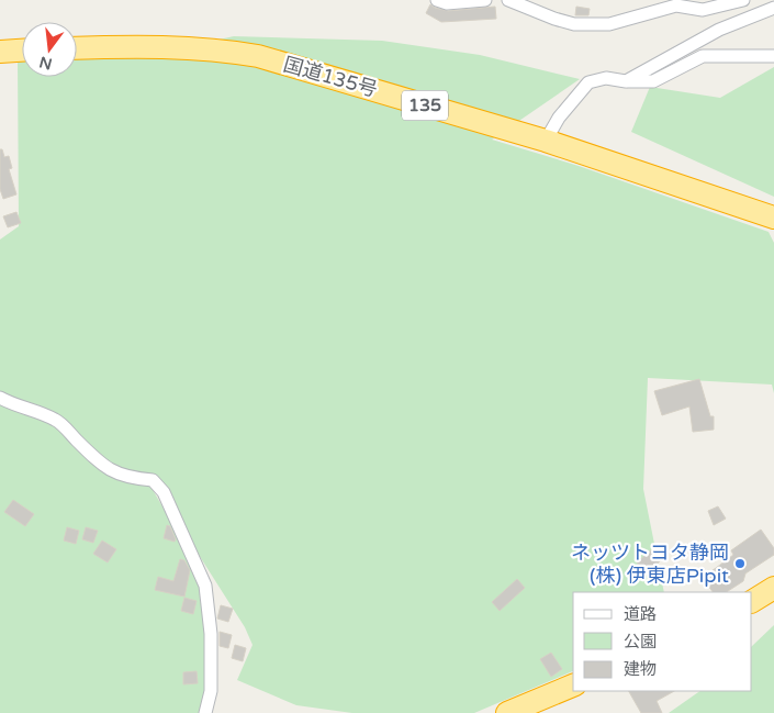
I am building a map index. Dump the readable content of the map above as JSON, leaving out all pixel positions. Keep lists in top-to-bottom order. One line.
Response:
{"streets":{"highway":["国道135号","135"]},"places":["ネッツトヨタ静岡 (株) 伊東店Pipit"],"legend":["道路","公園","建物"],"north":"bottom"}
